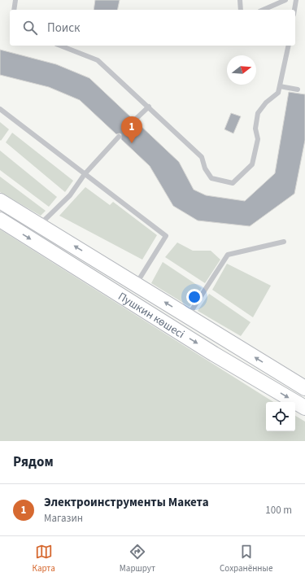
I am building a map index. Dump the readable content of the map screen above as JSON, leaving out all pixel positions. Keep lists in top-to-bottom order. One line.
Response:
{"streets":{"main road":["Пушкин көшесі"]},"north":"right","page":{"search":"Поиск","pins":"1","heading":"Рядом","list":[{"mark":"1","name":"Электроинструменты Макета","note":"Магазин","value":"100 m"}],"nav":["Карта","Маршрут","Сохранённые"]}}
